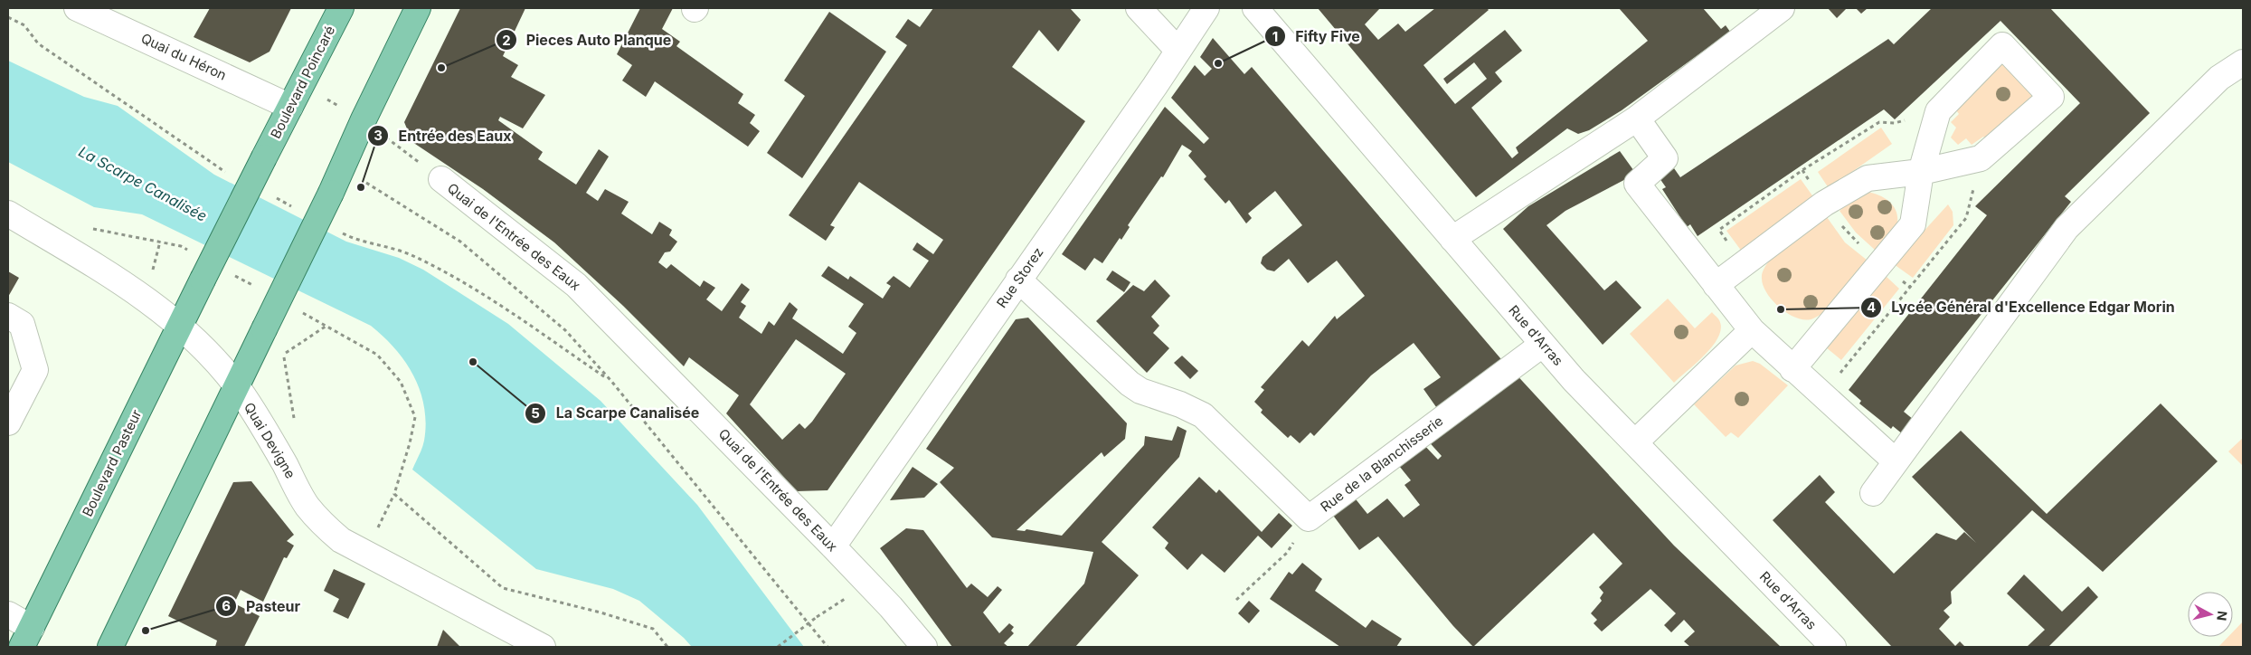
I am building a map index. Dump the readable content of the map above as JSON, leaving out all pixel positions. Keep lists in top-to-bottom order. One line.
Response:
{"streets":{"main road":["Boulevard Poincaré","Boulevard Pasteur"],"street":["Quai du Héron","Quai de l'Entrée des Eaux","Rue Storez","Rue d'Arras","Quai Devigne","Rue de la Blanchisserie"]},"crossings":[["Quai du Héron","Boulevard Poincaré"],["Boulevard Poincaré","Boulevard Pasteur"],["Quai de l'Entrée des Eaux","Rue Storez"],["Rue Storez","Rue de la Blanchisserie"],["Rue d'Arras","Rue de la Blanchisserie"],["Quai Devigne","Boulevard Pasteur"]],"water":["La Scarpe Canalisée"],"places":["Fifty Five","Pieces Auto Planque","Entrée des Eaux","Lycée Général d'Excellence Edgar Morin","La Scarpe Canalisée","Pasteur"],"north":"right"}
